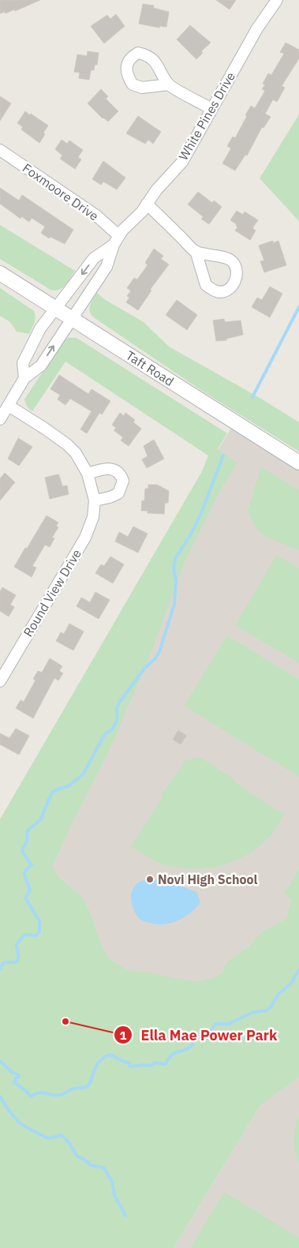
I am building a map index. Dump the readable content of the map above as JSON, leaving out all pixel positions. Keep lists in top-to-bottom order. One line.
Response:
{"streets":{"street":["White Pines Drive","Foxmoore Drive","Taft Road","Round View Drive"]},"crossings":[["White Pines Drive","Foxmoore Drive"],["White Pines Drive","Taft Road"],["White Pines Drive","Round View Drive"]],"places":["Novi High School","Ella Mae Power Park"]}
